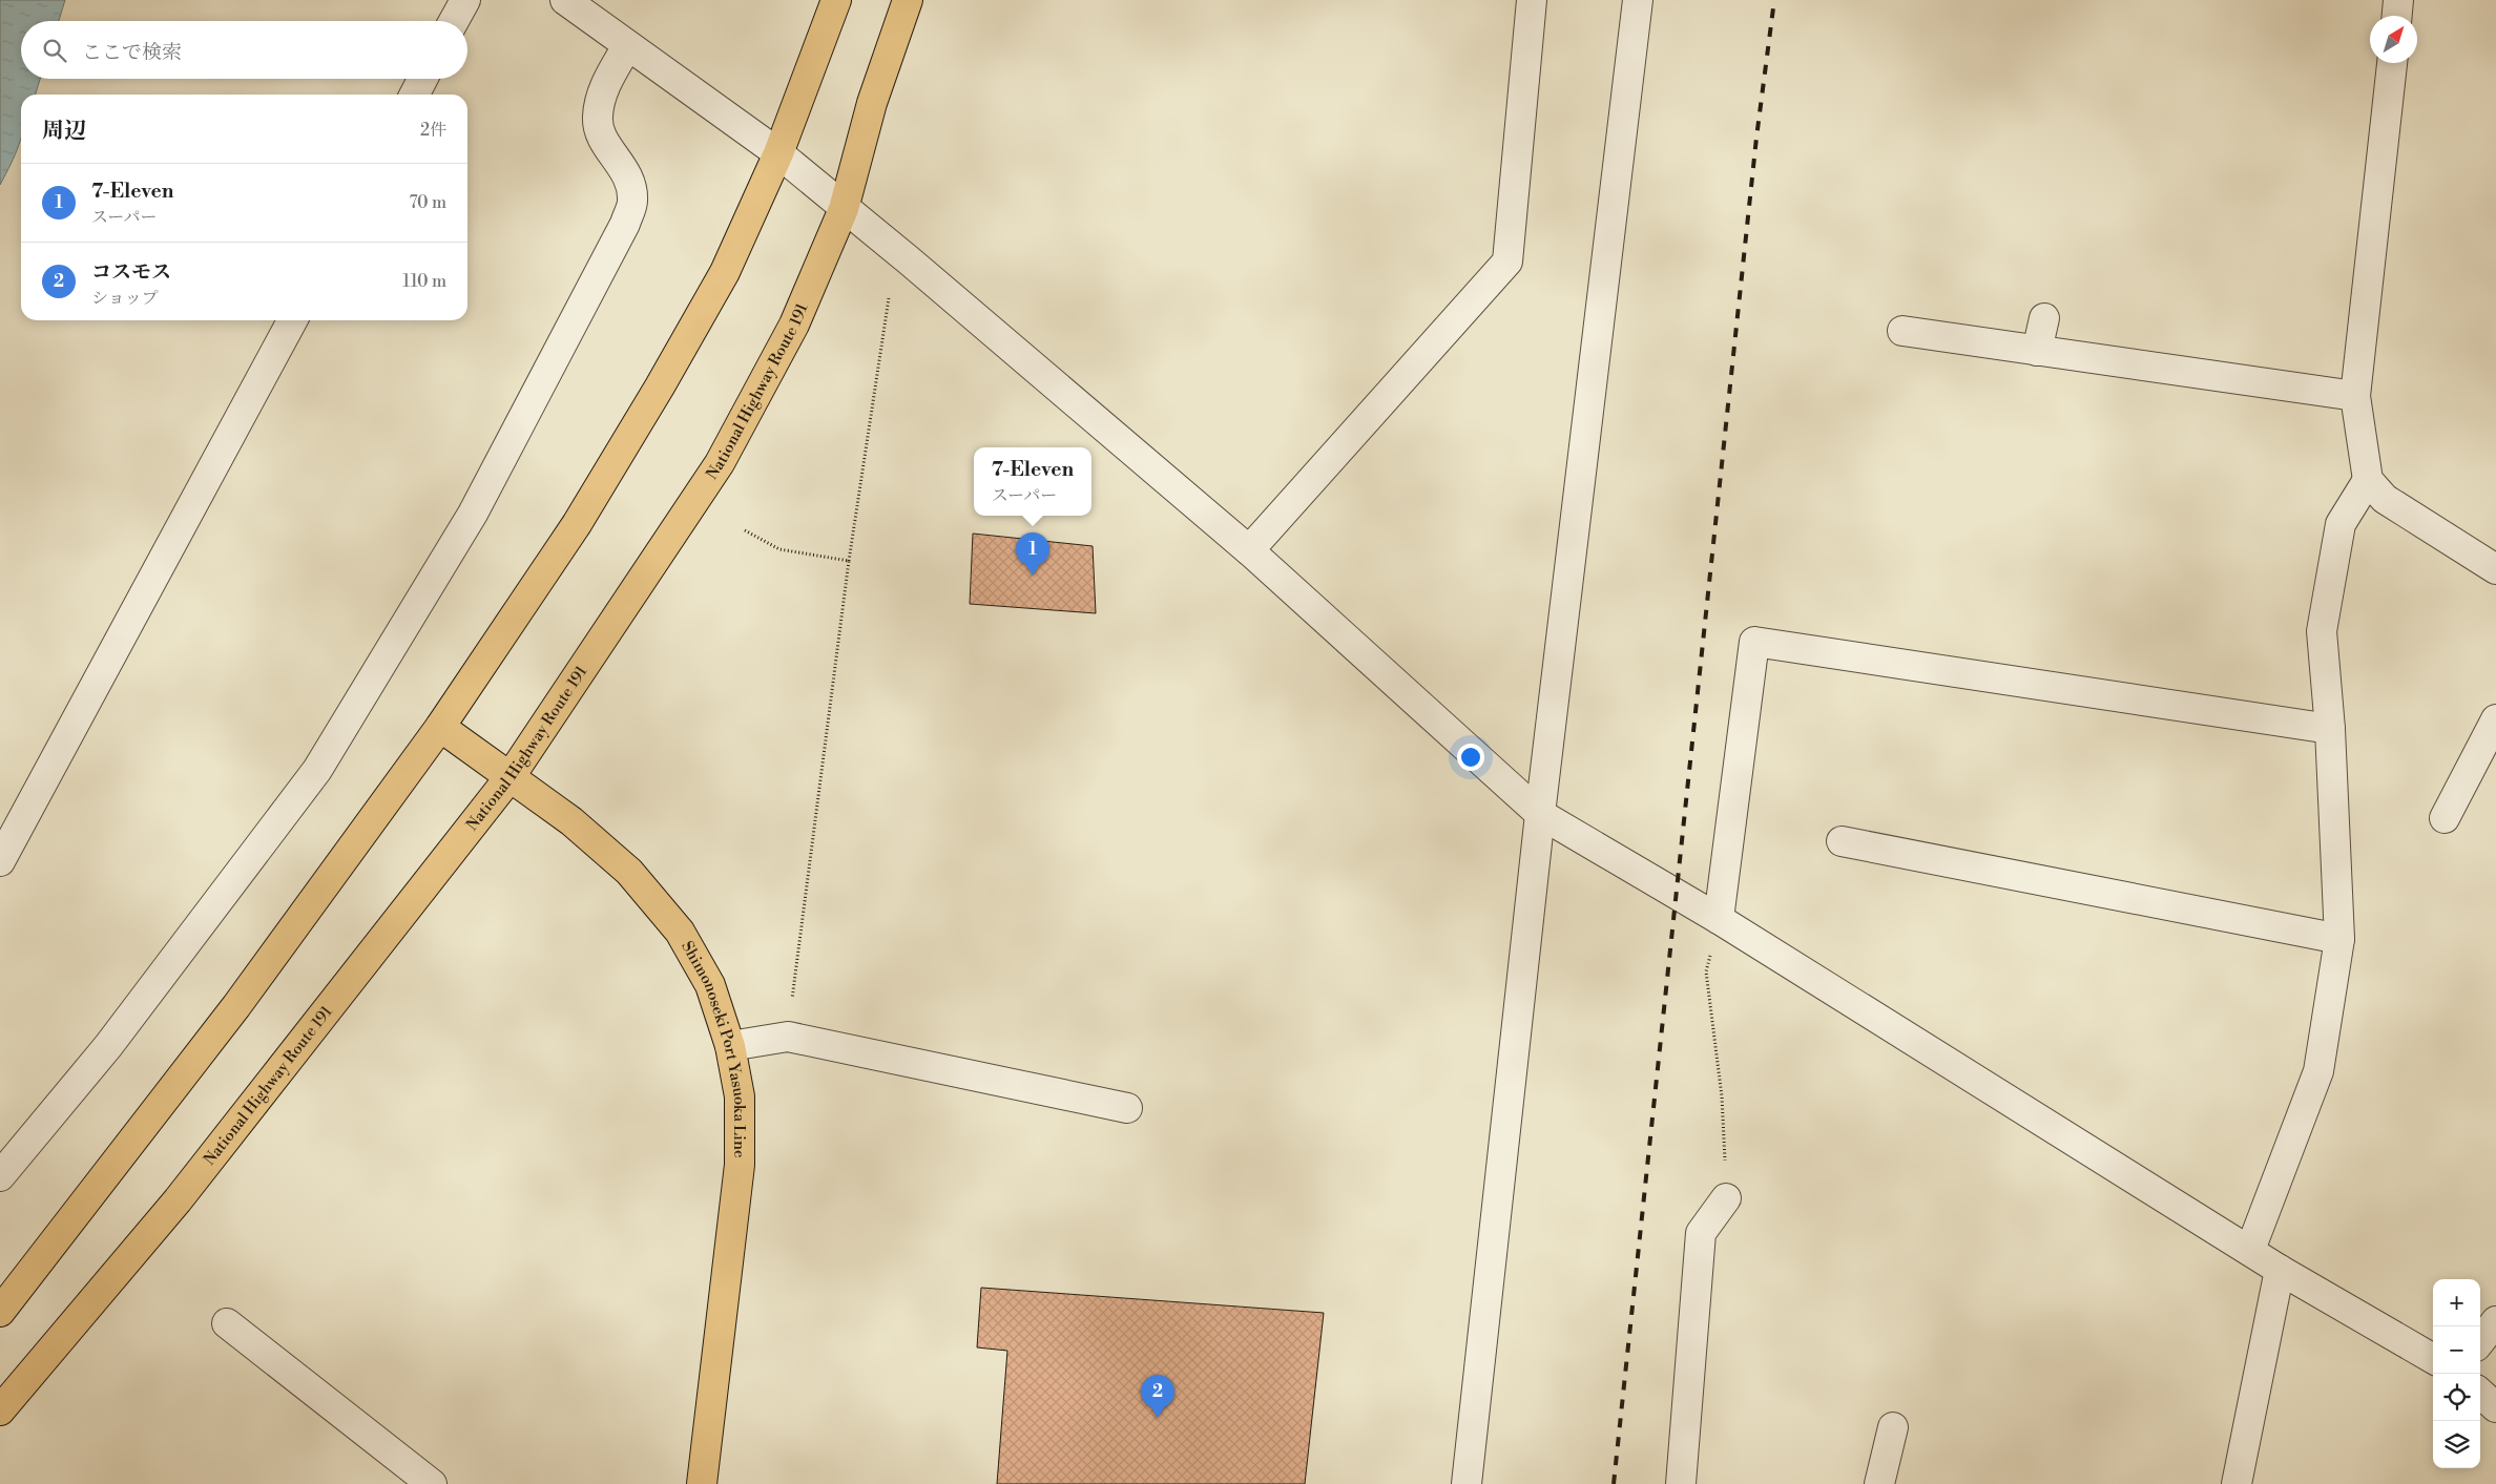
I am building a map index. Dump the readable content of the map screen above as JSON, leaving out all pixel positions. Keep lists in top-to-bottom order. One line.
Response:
{"streets":{"main road":["National Highway Route 191","Shimonoseki Port Yasuoka Line"]},"crossings":[["National Highway Route 191","Shimonoseki Port Yasuoka Line"]],"north":"top right","page":{"search":"ここで検索","heading":["周辺","2件"],"list":[{"mark":"1","name":"7-Eleven","note":"スーパー","value":"70 m"},{"mark":"2","name":"コスモス","note":"ショップ","value":"110 m"}],"popup":["7-Eleven","スーパー"],"pins":["1","2"],"map_buttons":["+","−"]}}
